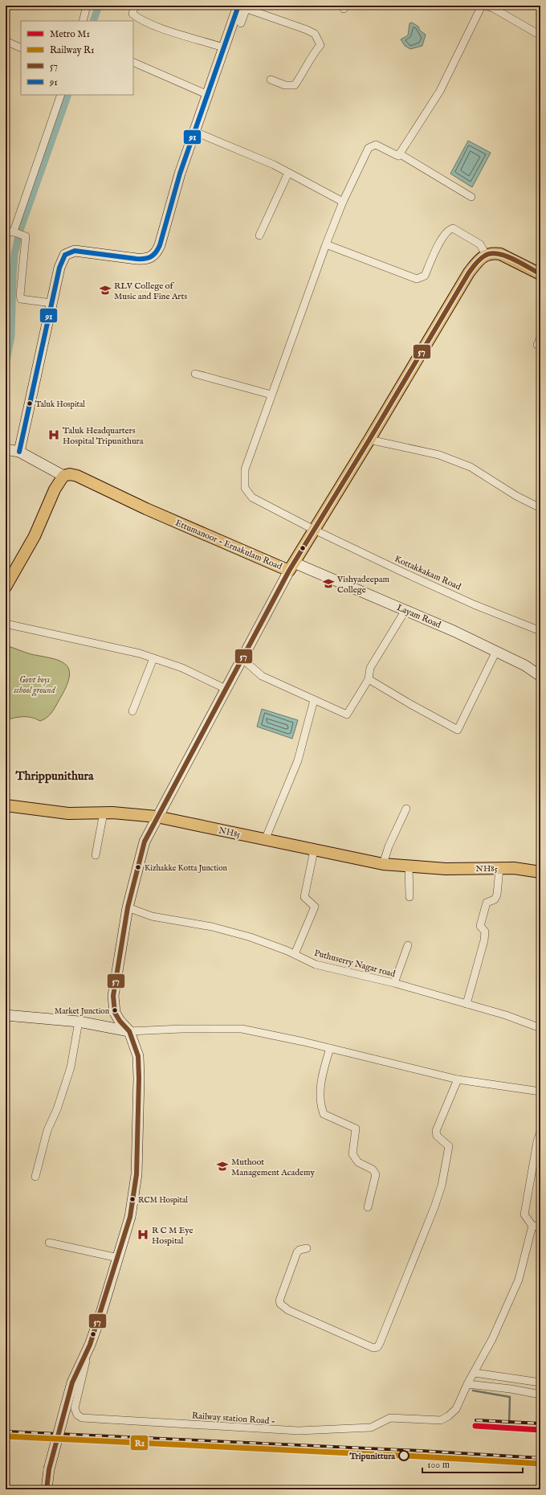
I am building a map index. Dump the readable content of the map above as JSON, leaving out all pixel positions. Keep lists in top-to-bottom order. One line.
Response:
{"streets":{"main road":["Ettumanoor - Ernakulam Road","Layam Road","NH85"],"street":["Kottakkakam Road","Puthuserry Nagar road","Railway station Road -"]},"crossings":[["Ettumanoor - Ernakulam Road","Kottakkakam Road"],["Ettumanoor - Ernakulam Road","Layam Road"]],"districts":["Thrippunithura"],"parks":["Govt boys school ground"],"places":{"school or university":["RLV College of Music and Fine Arts","Vishyadeepam College","Muthoot Management Academy"],"other":["Taluk Hospital","Kizhakke Kotta Junction","Market Junction","RCM Hospital","Tripunittura"],"hospital":["Taluk Headquarters Hospital Tripunithura","R C M Eye Hospital"]},"lines":["transit line 91","transit line 57","metro line M1","rail line R1"],"legend":["Metro M1","Railway R1","57","91"],"scale_bar":"100 m"}
